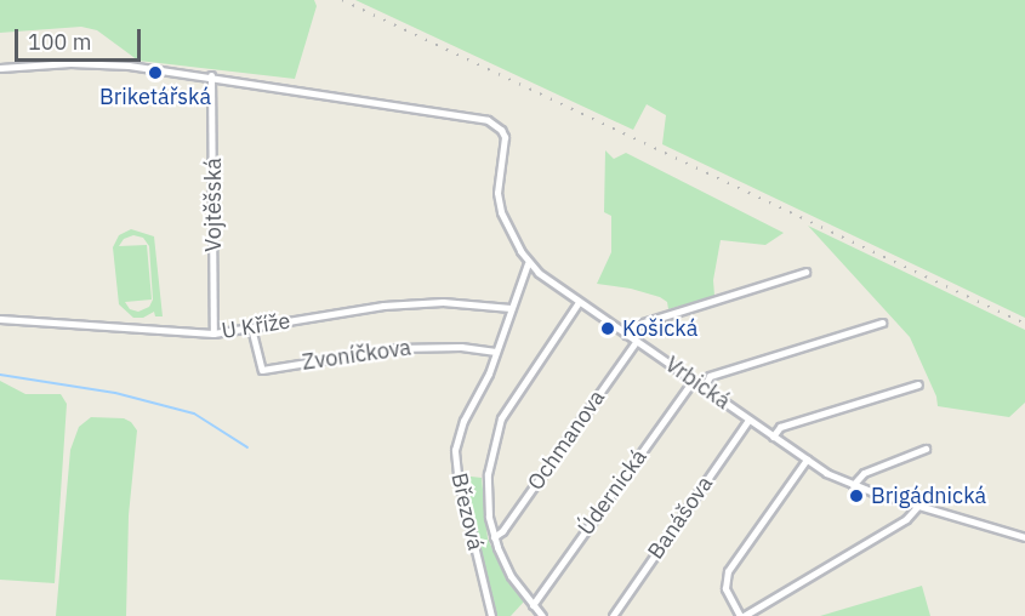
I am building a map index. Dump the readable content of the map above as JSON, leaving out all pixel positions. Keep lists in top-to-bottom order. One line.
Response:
{"streets":{"street":["Vojtěšská","U Kříže","Zvoníčkova","Vrbická","Ochmanova","Údernická","Březová","Banášova"]},"crossings":[["Vojtěšská","U Kříže"],["Vojtěšská","Vrbická"],["U Kříže","Zvoníčkova"],["Zvoníčkova","Březová"],["Vrbická","Ochmanova"],["Vrbická","Údernická"],["Vrbická","Banášova"]],"places":["Briketářská","Košická","Brigádnická"],"scale_bar":"100 m"}
